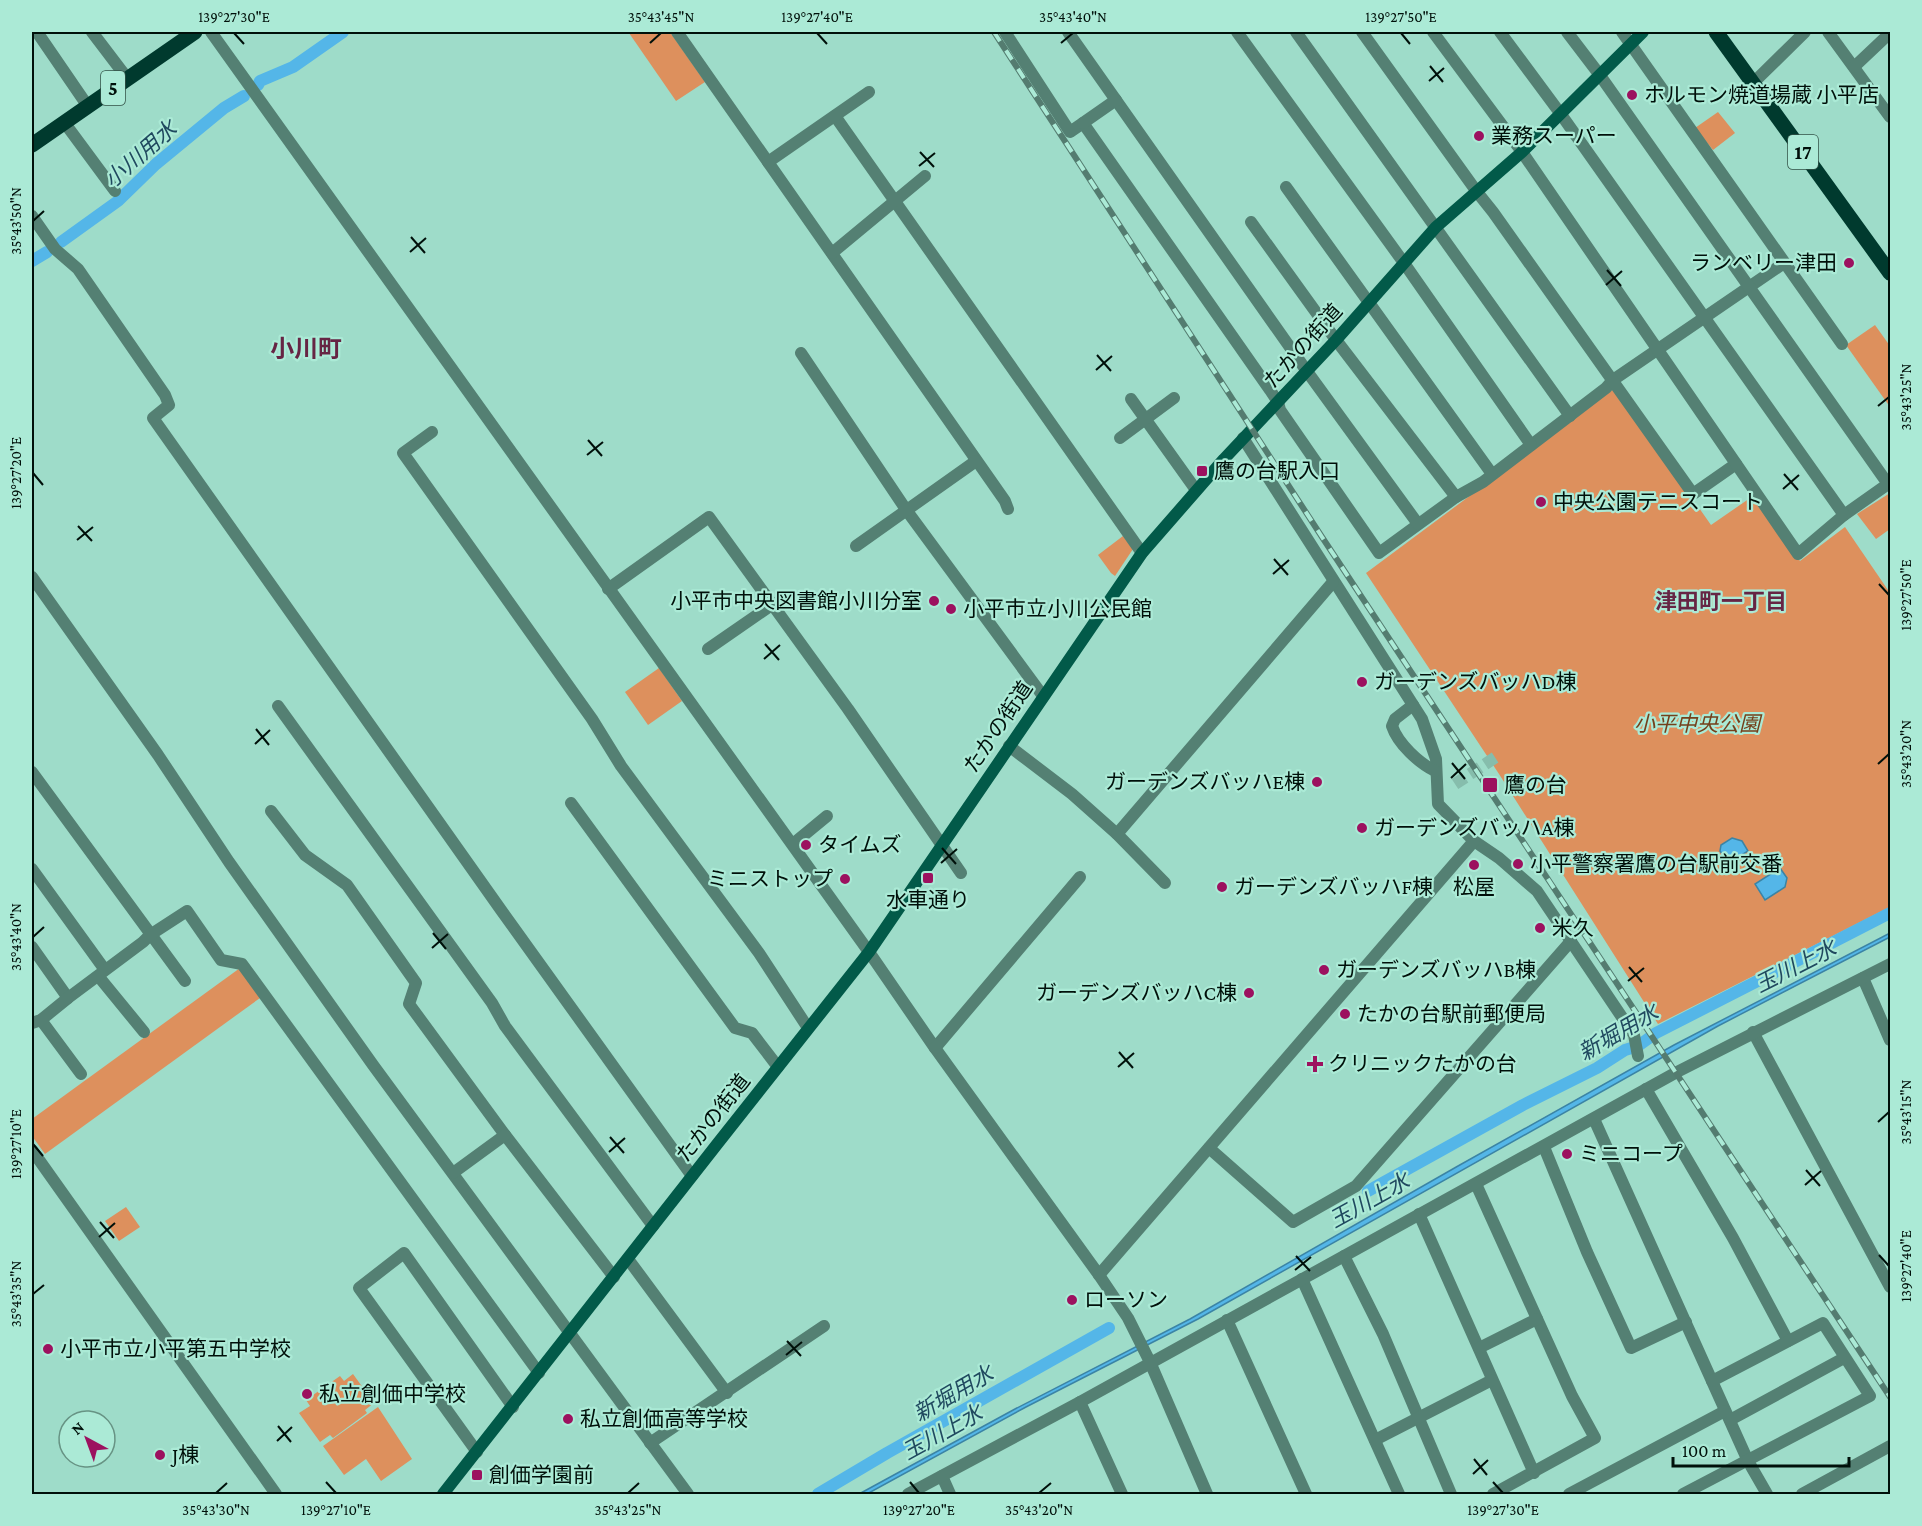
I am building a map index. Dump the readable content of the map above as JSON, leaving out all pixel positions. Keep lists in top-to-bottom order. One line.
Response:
{"streets":{"main road":["5","17"],"street":["たかの街道"]},"districts":["小川町","津田町一丁目"],"water":["小川用水","玉川上水","新堀用水"],"parks":["小平中央公園"],"places":{"other":["ホルモン焼道場蔵 小平店","業務スーパー","ランベリー津田","中央公園テニスコート","小平市中央図書館小川分室","小平市立小川公民館","ガーデンズバッハD棟","ガーデンズバッハE棟","ガーデンズバッハA棟","タイムズ","小平警察署鷹の台駅前交番","松屋","ミニストップ","ガーデンズバッハF棟","米久","ガーデンズバッハB棟","ガーデンズバッハC棟","たかの台駅前郵便局","ミニコープ","ローソン","小平市立小平第五中学校","私立創価中学校","私立創価高等学校","J棟"],"transit":["鷹の台駅入口","鷹の台","水車通り","創価学園前"],"health":["クリニックたかの台"]},"scale_bar":"100 m","north":"top left","coordinates":["139°27'30\"E","35°43'45\"N","139°27'40\"E","35°43'40\"N","139°27'50\"E","35°43'50\"N","35°43'25\"N","139°27'20\"E","35°43'20\"N","35°43'15\"N","139°27'10\"E","35°43'35\"N","35°43'30\"N"]}
